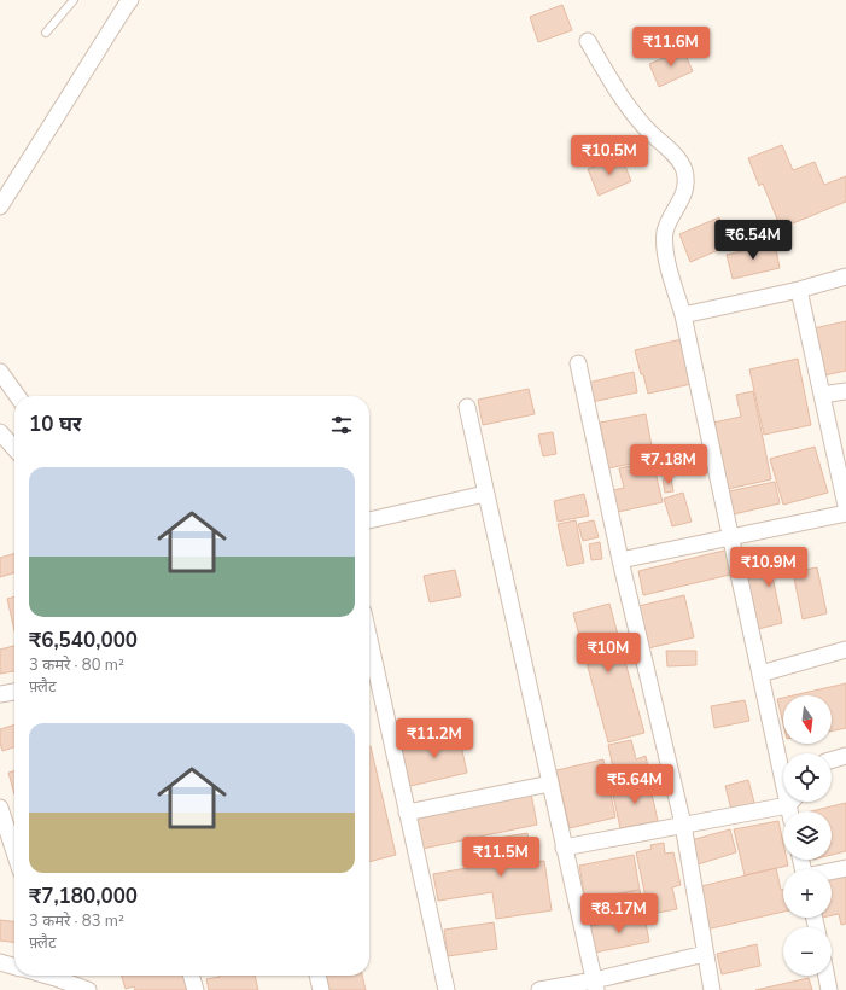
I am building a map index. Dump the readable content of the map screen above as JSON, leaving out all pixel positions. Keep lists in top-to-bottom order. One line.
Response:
{"north":"bottom","page":{"price":["₹11.6M","₹10.5M","₹6.54M","₹7.18M","₹10.9M","₹10M","₹11.2M","₹5.64M","₹11.5M","₹8.17M"],"heading":"10 घर","list":[{"name":"₹6,540,000","note":"3 कमरे · 80 m² · फ़्लैट"},{"name":"₹7,180,000","note":"3 कमरे · 83 m² · फ़्लैट"}],"map_buttons":["+","−"]}}
